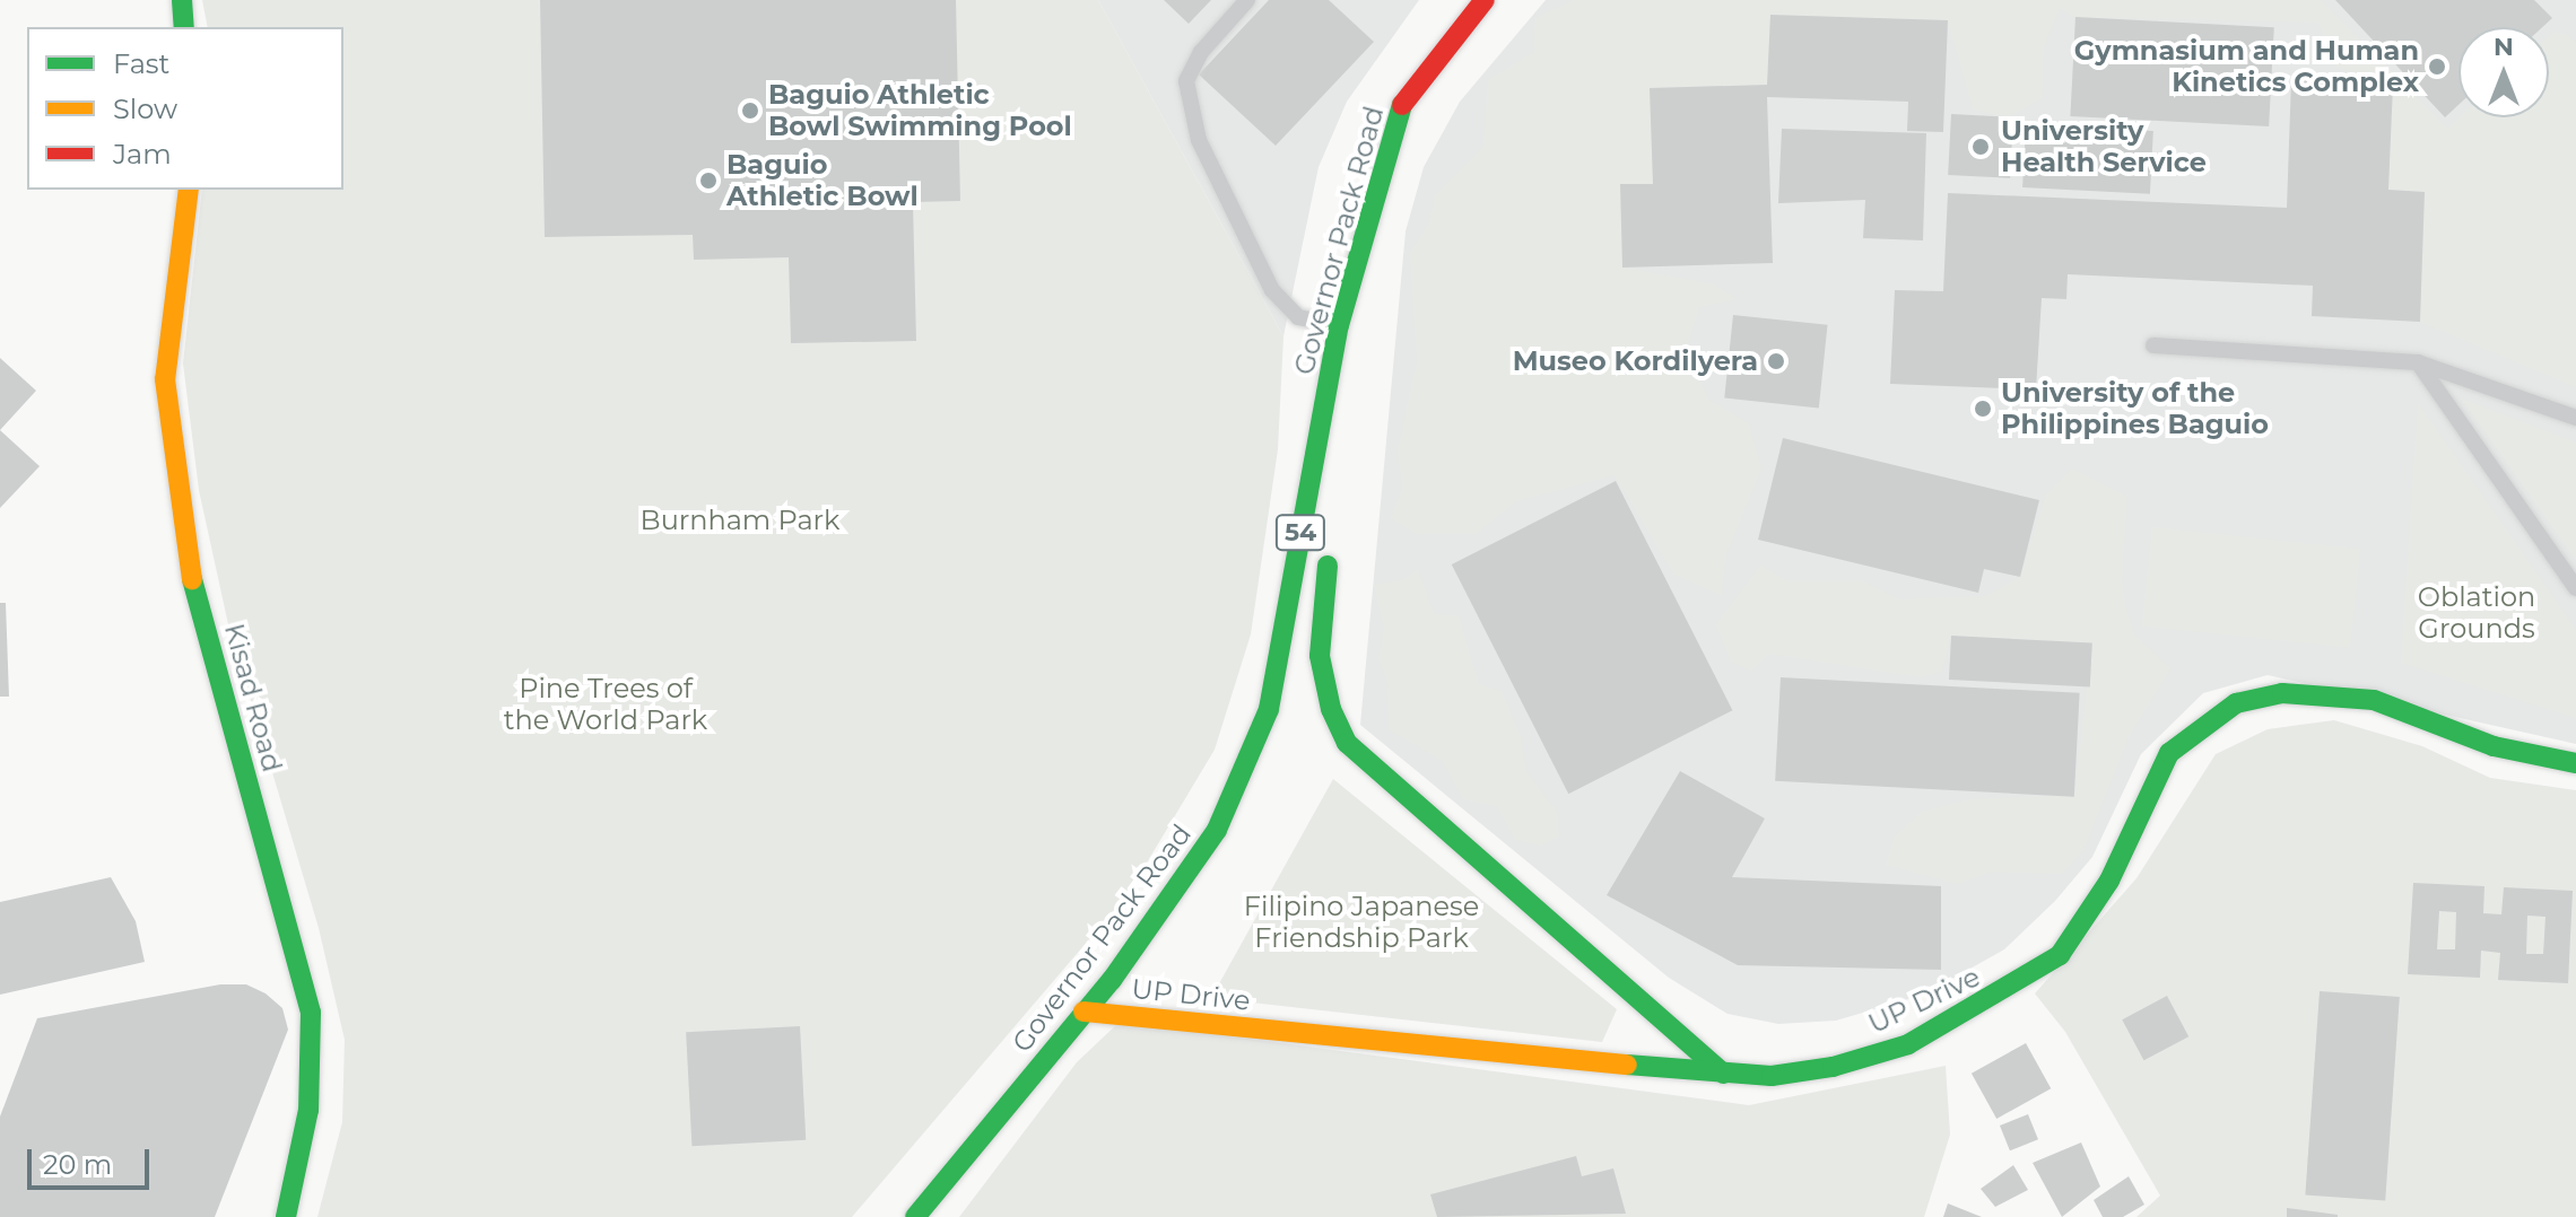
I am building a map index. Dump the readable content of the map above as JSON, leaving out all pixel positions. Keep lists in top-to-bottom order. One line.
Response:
{"streets":{"main road":["Governor Pack Road","54","Kisad Road","UP Drive"]},"crossings":[["Governor Pack Road","UP Drive"]],"parks":["Burnham Park","Oblation Grounds","Pine Trees of the World Park","Filipino Japanese Friendship Park"],"places":["Gymnasium and Human Kinetics Complex","Baguio Athletic Bowl Swimming Pool","University Health Service","Baguio Athletic Bowl","Museo Kordilyera","University of the Philippines Baguio"],"legend":["Fast","Slow","Jam"],"scale_bar":"20 m","north":"top"}
